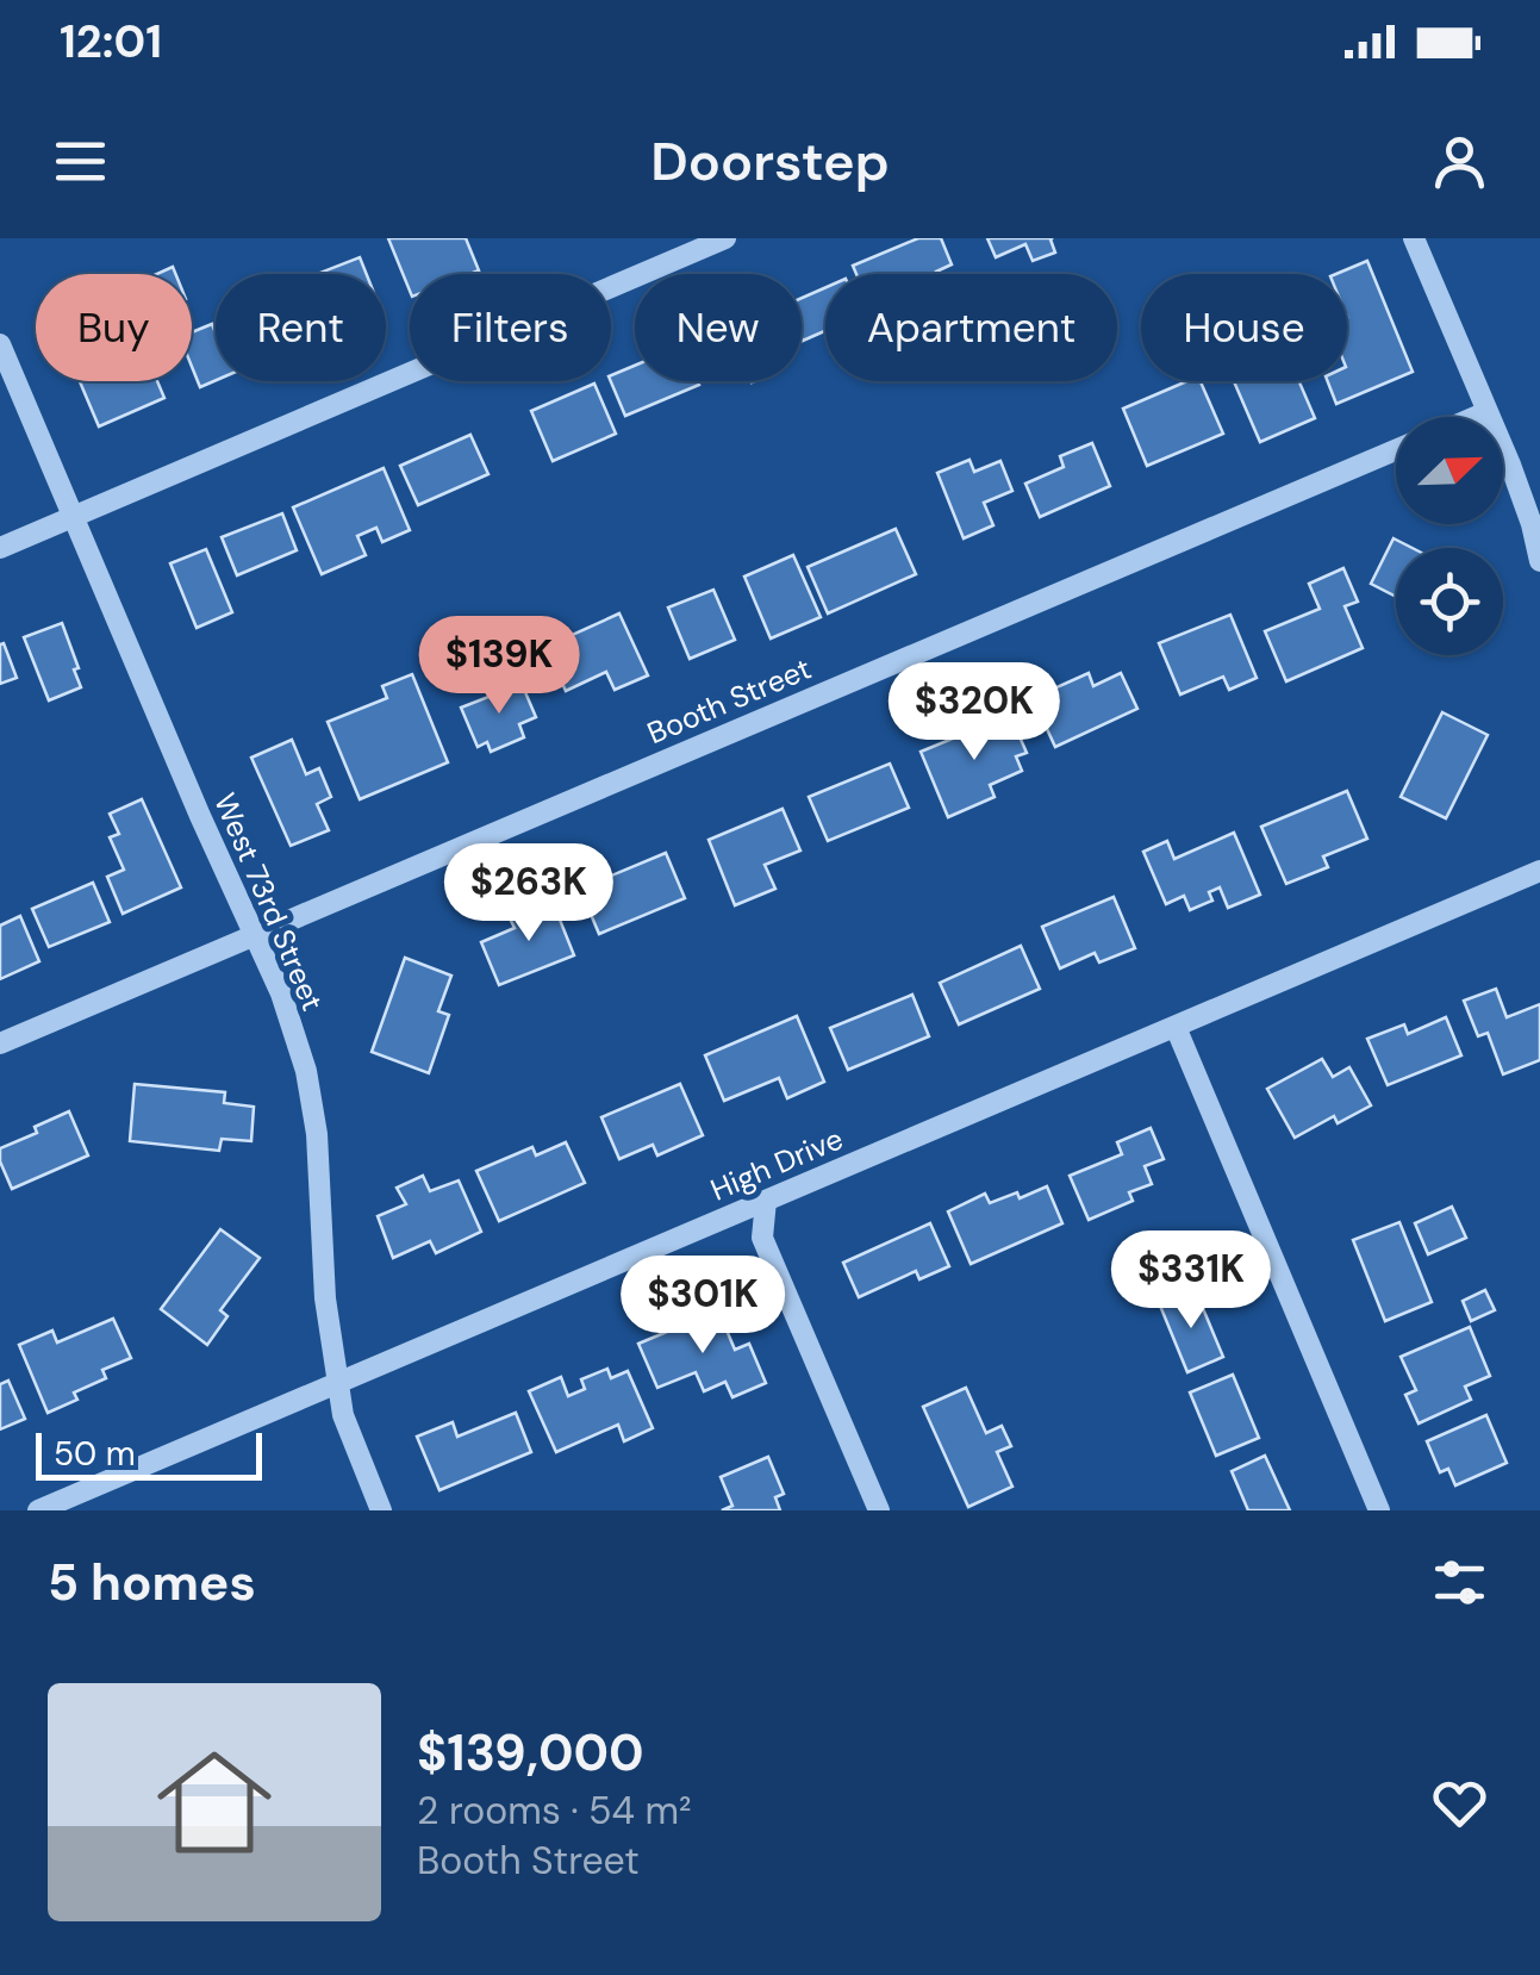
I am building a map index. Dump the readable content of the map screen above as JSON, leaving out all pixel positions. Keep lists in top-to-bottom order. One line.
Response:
{"streets":{"street":["Booth Street","West 73rd Street","High Drive"]},"crossings":[["Booth Street","West 73rd Street"],["West 73rd Street","High Drive"]],"scale_bar":"50 m","north":"top right","page":{"status":"12:01","header":"Doorstep","chip":["Buy","Rent","Filters","New","Apartment","House"],"price":["$139K","$320K","$263K","$331K","$301K"],"scale":"50 m","heading":"5 homes","list":[{"name":"$139,000","note":"2 rooms · 54 m² · Booth Street"}]}}
